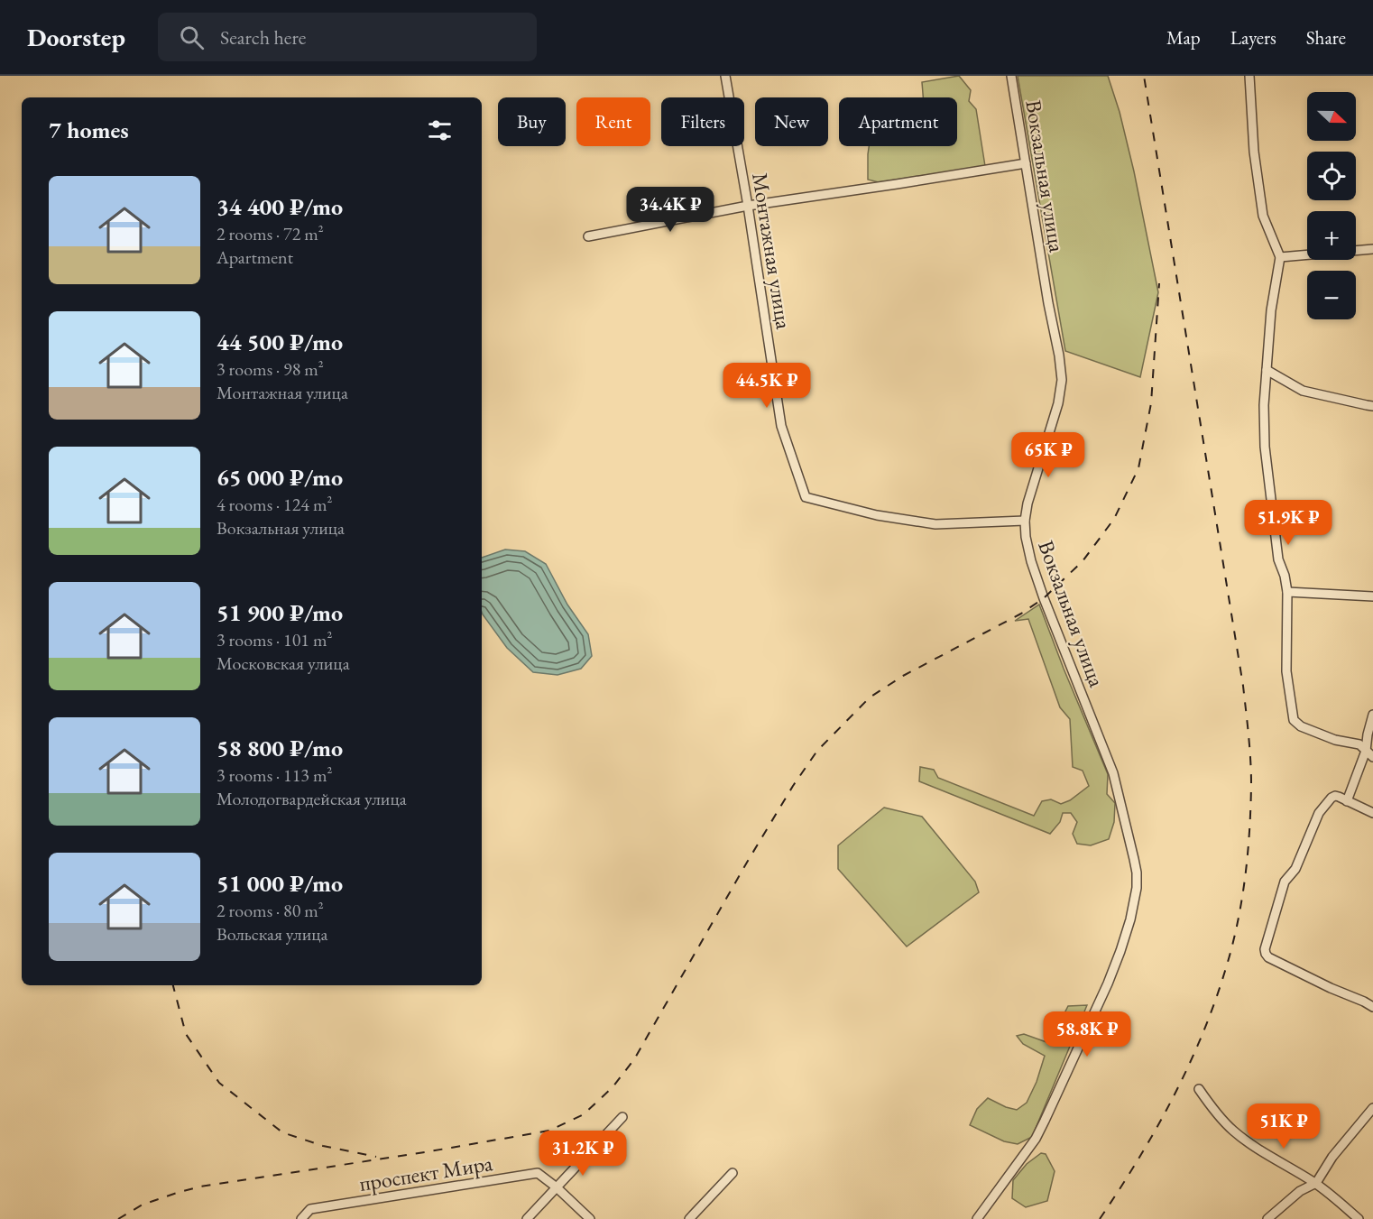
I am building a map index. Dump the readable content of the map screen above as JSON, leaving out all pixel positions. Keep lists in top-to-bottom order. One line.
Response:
{"streets":{"street":["Вокзальная улица","Монтажная улица","проспект Мира"]},"crossings":[["Вокзальная улица","Монтажная улица"]],"north":"right","page":{"header":"Doorstep","search":"Search here","nav":["Map","Layers","Share"],"map_buttons":["+","−"],"chip":["Buy","Rent","Filters","New","Apartment"],"heading":"7 homes","list":[{"name":"34 400 ₽/mo","note":"2 rooms · 72 m² · Apartment"},{"name":"44 500 ₽/mo","note":"3 rooms · 98 m² · Монтажная улица"},{"name":"65 000 ₽/mo","note":"4 rooms · 124 m² · Вокзальная улица"},{"name":"51 900 ₽/mo","note":"3 rooms · 101 m² · Московская улица"},{"name":"58 800 ₽/mo","note":"3 rooms · 113 m² · Молодогвардейская улица"},{"name":"51 000 ₽/mo","note":"2 rooms · 80 m² · Вольская улица"}],"price":["34.4K ₽","44.5K ₽","65K ₽","51.9K ₽","58.8K ₽","51K ₽","31.2K ₽"]}}
